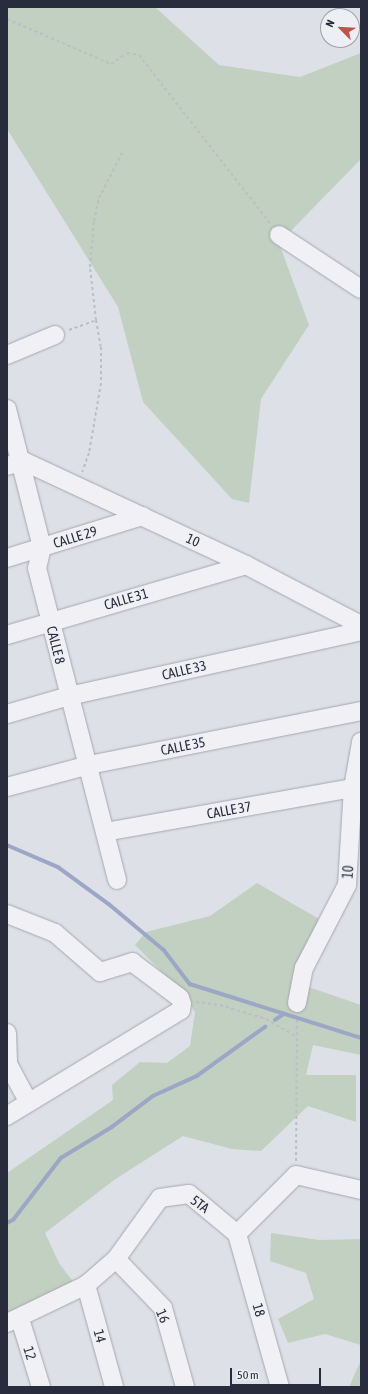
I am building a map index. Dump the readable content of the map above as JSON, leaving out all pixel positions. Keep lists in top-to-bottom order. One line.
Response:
{"streets":{"street":["CALLE 29","10","CALLE 31","CALLE 8","CALLE 33","CALLE 35","CALLE 37","5TA","18","16","14","12"]},"crossings":[["CALLE 29","10"],["CALLE 29","CALLE 8"],["10","CALLE 31"],["10","CALLE 8"],["10","CALLE 37"],["CALLE 31","CALLE 8"],["CALLE 8","CALLE 33"],["CALLE 8","CALLE 35"],["CALLE 8","CALLE 37"],["5TA","18"],["5TA","16"],["5TA","14"],["5TA","12"]],"scale_bar":"50 m","north":"top left"}
